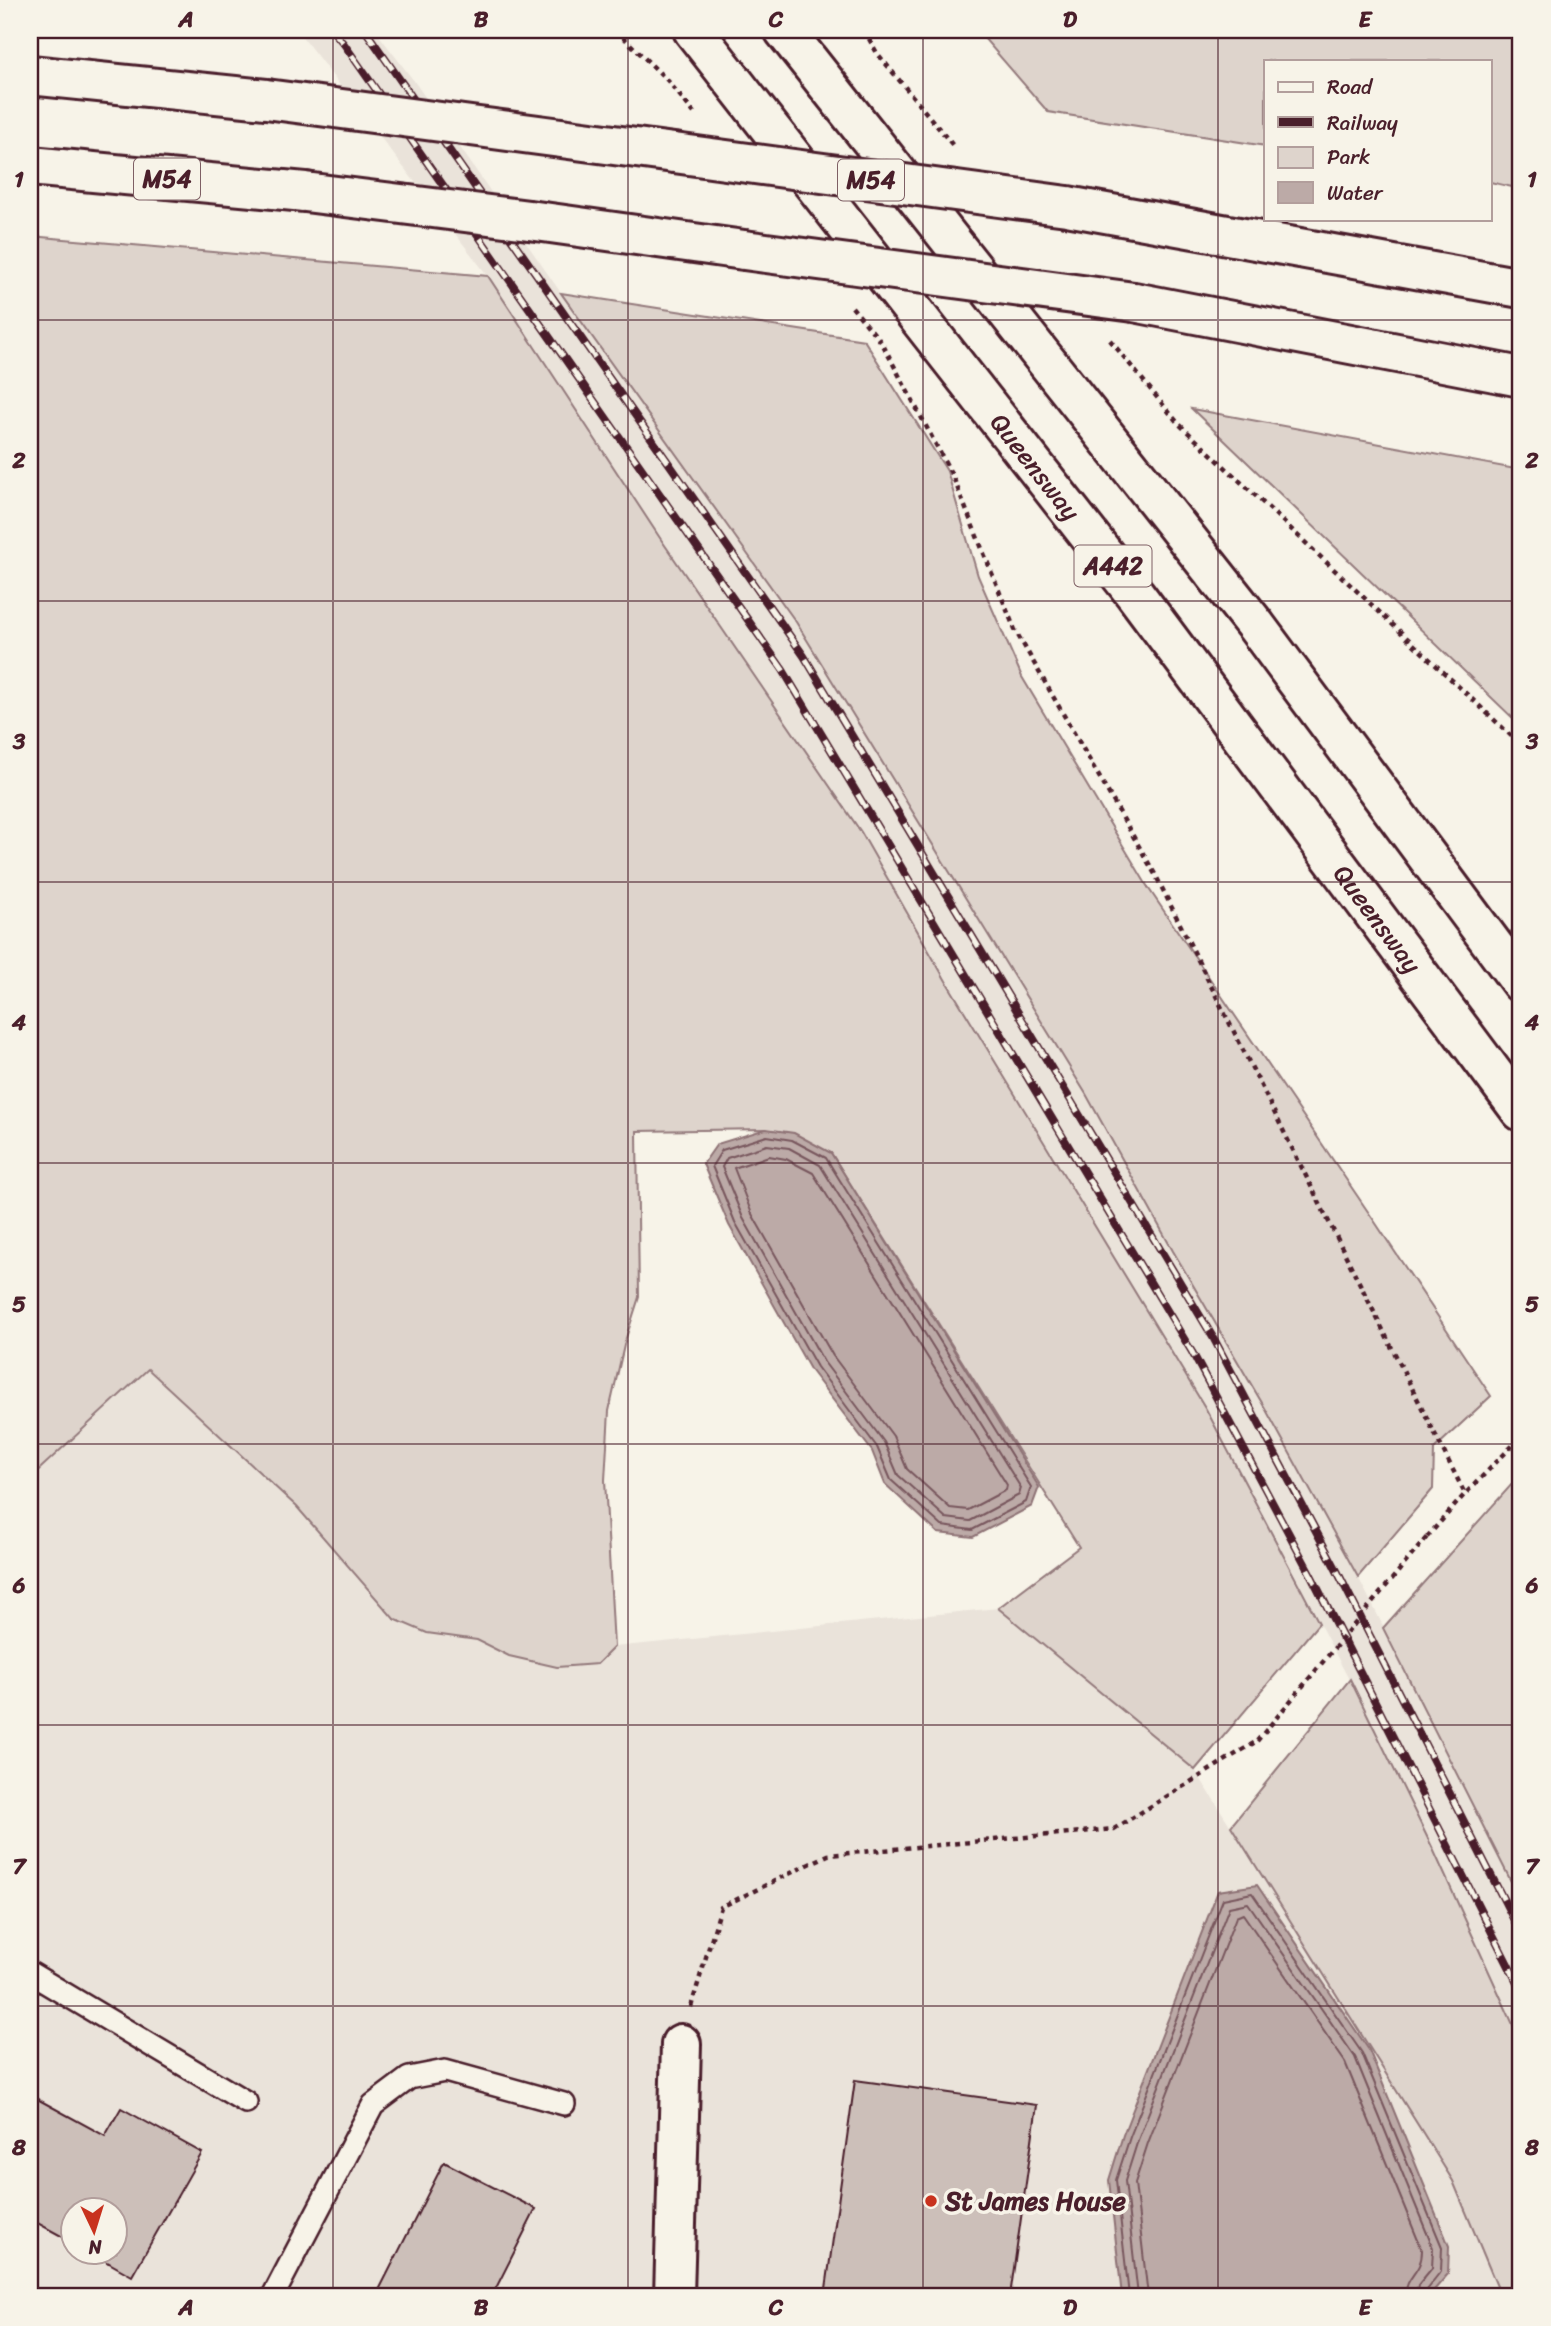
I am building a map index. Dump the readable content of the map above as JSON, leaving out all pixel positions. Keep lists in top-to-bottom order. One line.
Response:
{"streets":{"main road":["M54","Queensway","A442"]},"places":["St James House"],"legend":["Road","Railway","Park","Water"],"north":"bottom","grid":{"columns":["A","B","C","D","E"],"rows":["1","2","3","4","5","6","7","8"]}}
